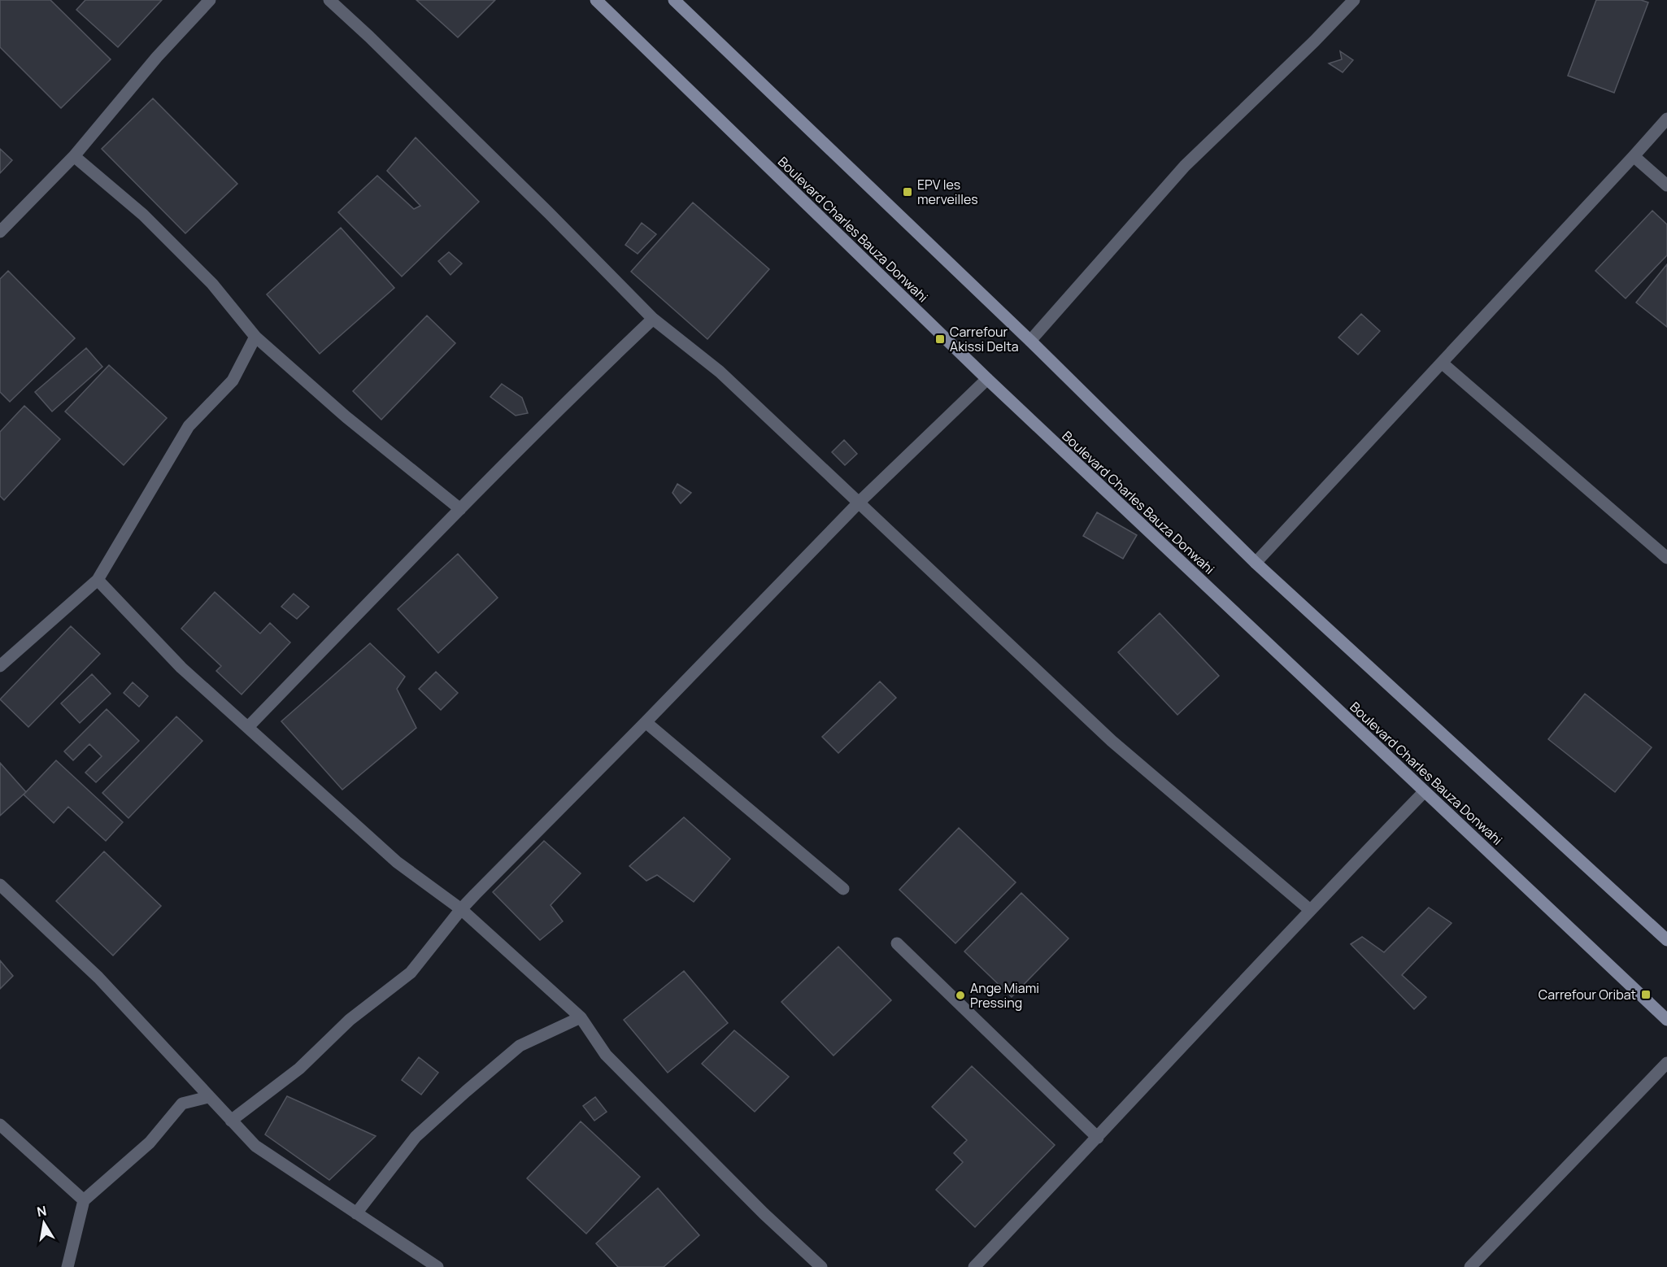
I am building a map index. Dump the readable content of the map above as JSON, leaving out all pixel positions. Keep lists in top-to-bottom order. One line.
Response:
{"streets":{"main road":["Boulevard Charles Bauza Donwahi"]},"places":{"transit":["EPV les merveilles","Carrefour Akissi Delta","Carrefour Oribat"],"other":["Ange Miami Pressing"]},"north":"top"}
